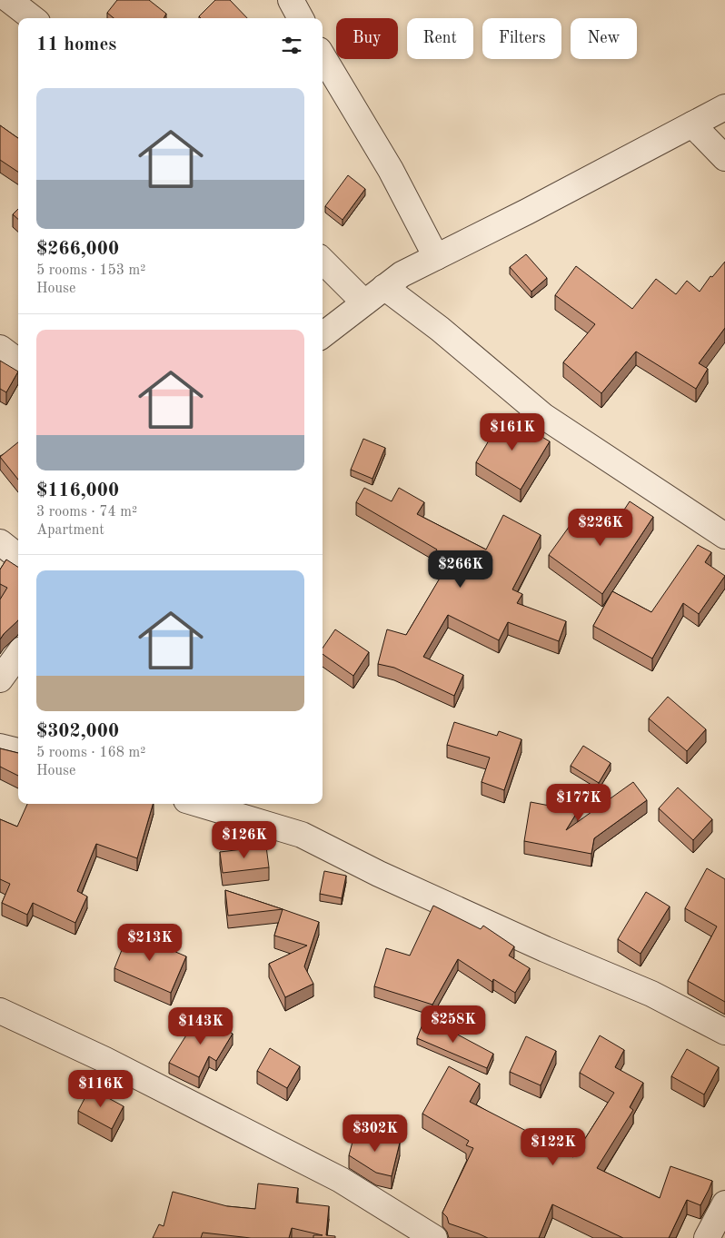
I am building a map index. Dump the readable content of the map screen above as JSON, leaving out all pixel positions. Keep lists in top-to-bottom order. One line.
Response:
{"page":{"chip":["Buy","Rent","Filters","New"],"heading":"11 homes","list":[{"name":"$266,000","note":"5 rooms · 153 m² · House"},{"name":"$116,000","note":"3 rooms · 74 m² · Apartment"},{"name":"$302,000","note":"5 rooms · 168 m² · House"}],"price":["$161K","$226K","$266K","$177K","$126K","$213K","$258K","$143K","$116K","$302K","$122K"]}}
